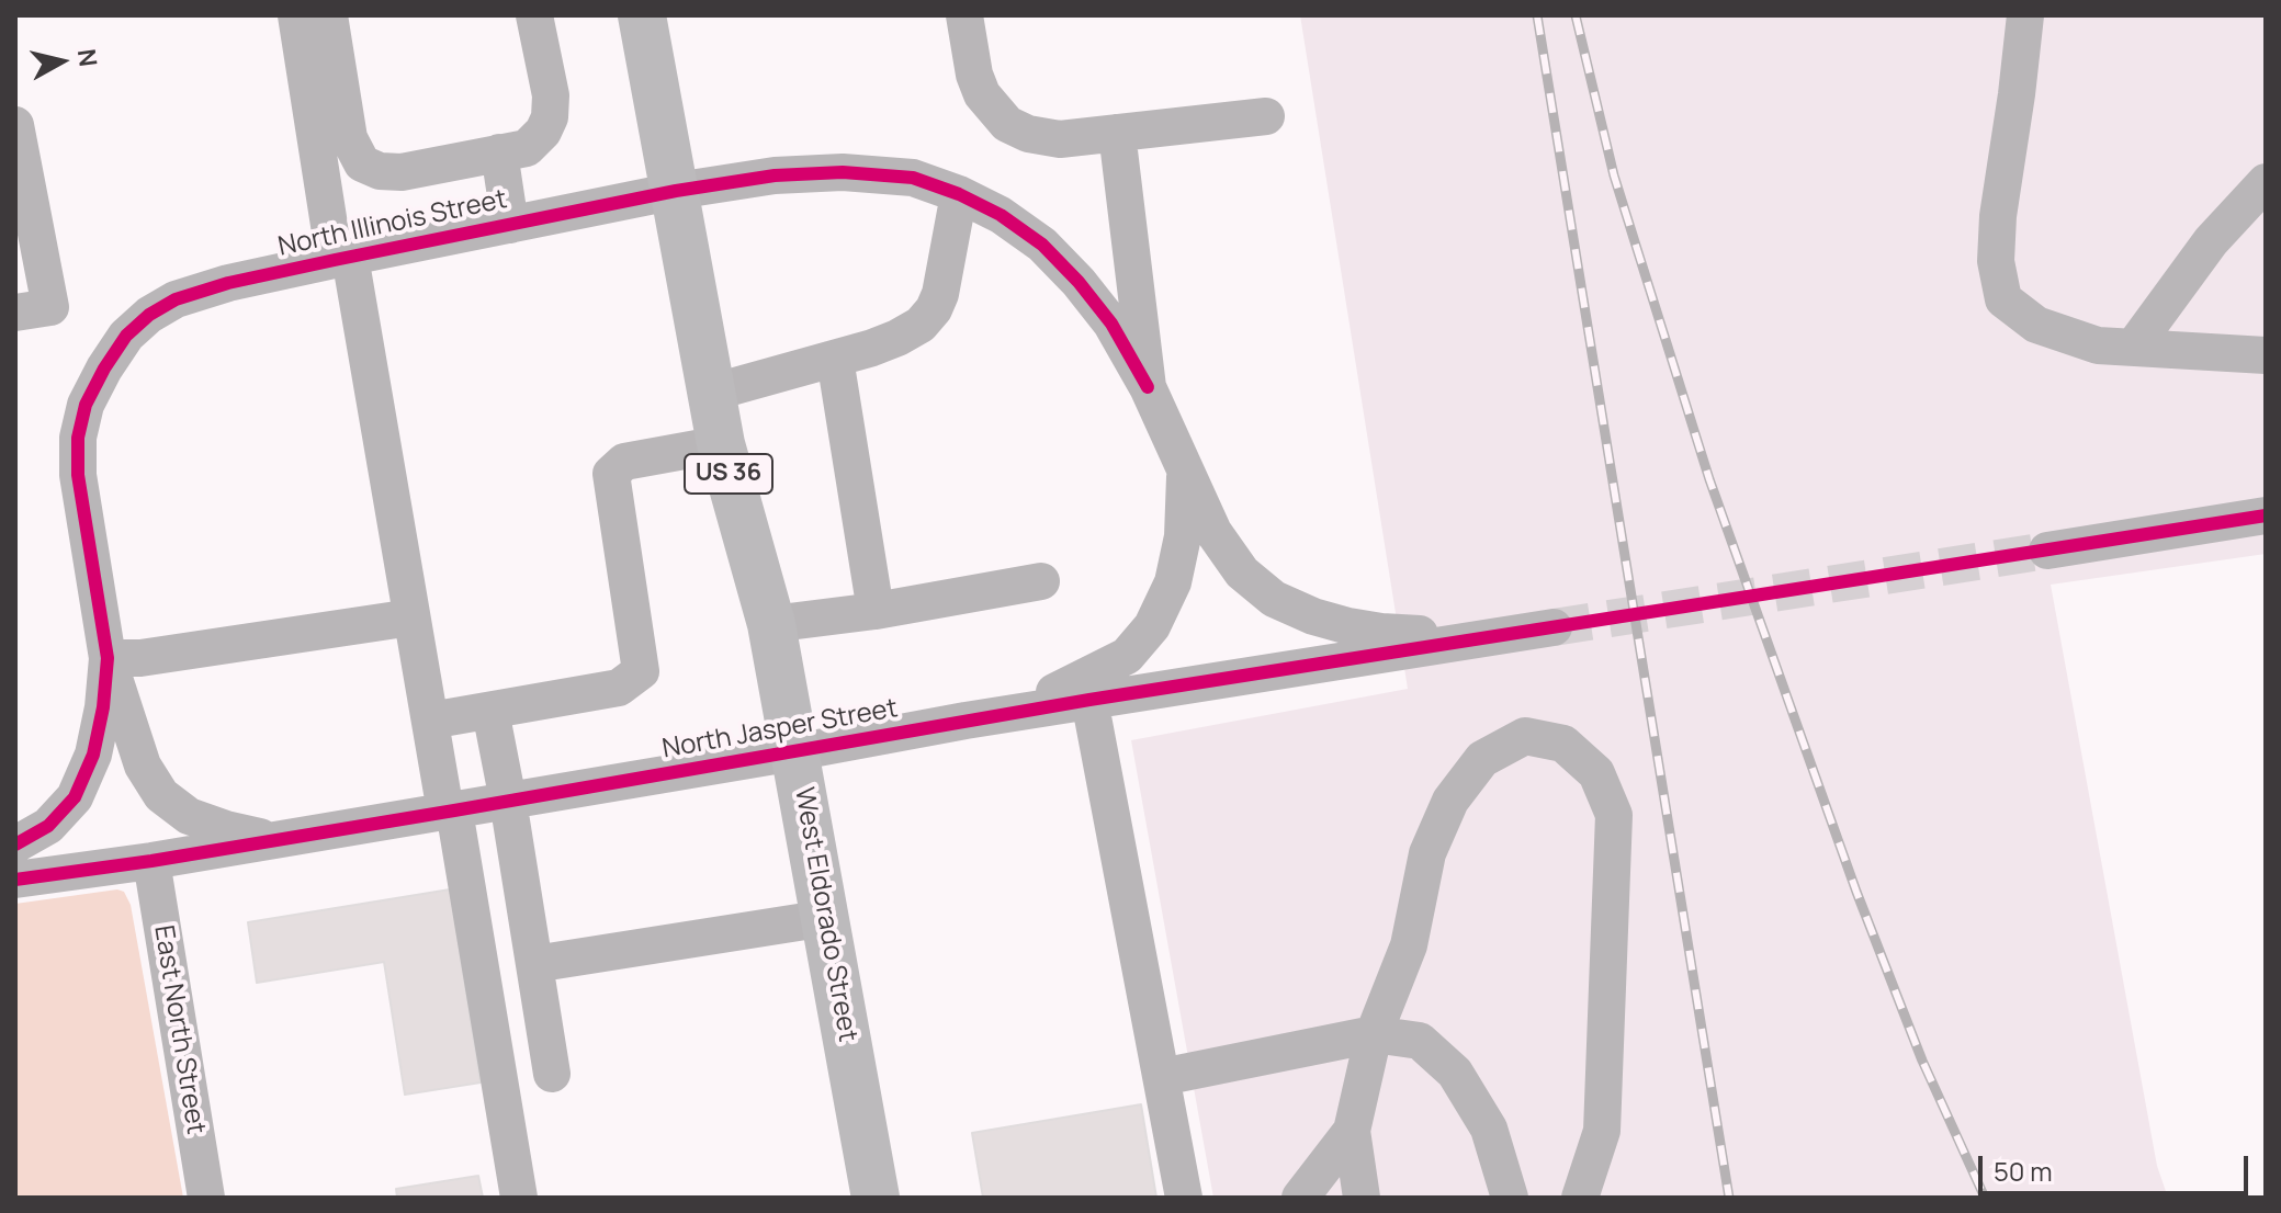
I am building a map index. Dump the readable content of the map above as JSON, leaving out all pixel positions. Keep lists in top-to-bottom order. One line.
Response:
{"streets":{"main road":["US 36","West Eldorado Street"],"street":["North Illinois Street","North Jasper Street","East North Street"]},"crossings":[["North Illinois Street","North Jasper Street"],["North Illinois Street","West Eldorado Street"],["North Jasper Street","West Eldorado Street"],["North Jasper Street","East North Street"]],"scale_bar":"50 m","north":"right"}
